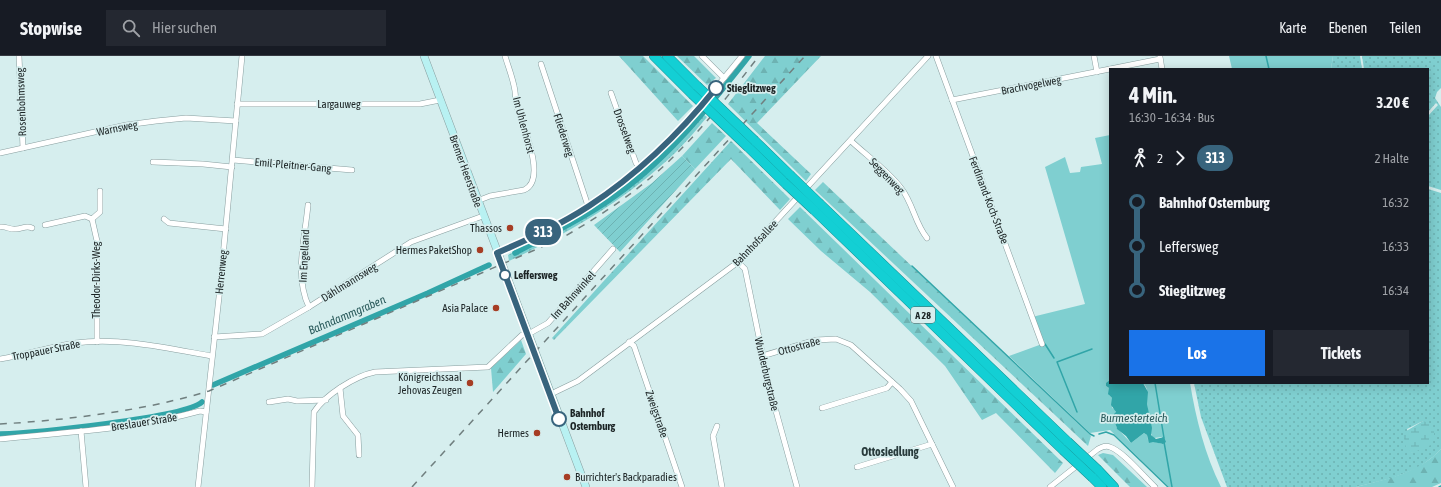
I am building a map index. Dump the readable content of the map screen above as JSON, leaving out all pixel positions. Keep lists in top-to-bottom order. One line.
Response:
{"streets":{"highway":["A 28"],"street":["Brachvogelweg","Rosenbohmsweg","Largauweg","Im Uhlenhorst","Warnsweg","Drosselweg","Fliederweg","Emil-Pleitner-Gang","Bremer Heerstraße","Seggenweg","Ferdinand-Koch-Straße","Bahnhofsallee","Im Engelland","Herrenweg","Theodor-Dirks-Weg","Dählmannsweg","Im Bahnwinkel","Ottostraße","Troppauer Straße","Wunderburgstraße","Zweigstraße","Breslauer Straße"]},"crossings":[["Brachvogelweg","Ferdinand-Koch-Straße"],["Rosenbohmsweg","Warnsweg"],["Largauweg","Bremer Heerstraße"],["Largauweg","Herrenweg"],["Im Uhlenhorst","Bremer Heerstraße"],["Warnsweg","Herrenweg"],["Emil-Pleitner-Gang","Herrenweg"],["Bremer Heerstraße","Bahnhofsallee"],["Bremer Heerstraße","Dählmannsweg"],["Bremer Heerstraße","Im Bahnwinkel"],["Seggenweg","Bahnhofsallee"],["Bahnhofsallee","Wunderburgstraße"],["Bahnhofsallee","Zweigstraße"],["Im Engelland","Dählmannsweg"],["Herrenweg","Dählmannsweg"],["Herrenweg","Troppauer Straße"],["Herrenweg","Breslauer Straße"],["Theodor-Dirks-Weg","Troppauer Straße"],["Ottostraße","Wunderburgstraße"]],"districts":["Ottosiedlung"],"water":["Bahndammgraben","Burmesterteich"],"places":["Stieglitzweg","Thassos","Hermes PaketShop","Leffersweg","Asia Palace","Königreichssaal Jehovas Zeugen","Bahnhof Osternburg","Hermes","Burrichter's Backparadies"],"lines":["bus line 313"],"page":{"header":"Stopwise","search":"Hier suchen","nav":["Karte","Ebenen","Teilen"],"on_map":"313","heading":["4 Min.","16:30 – 16:34 · Bus","3.20 €"],"legs":["2","313","2 Halte"],"list":[{"name":"Bahnhof Osternburg","value":"16:32"},{"name":"Leffersweg","value":"16:33"},{"name":"Stieglitzweg","value":"16:34"}],"buttons":["Los","Tickets"]}}
